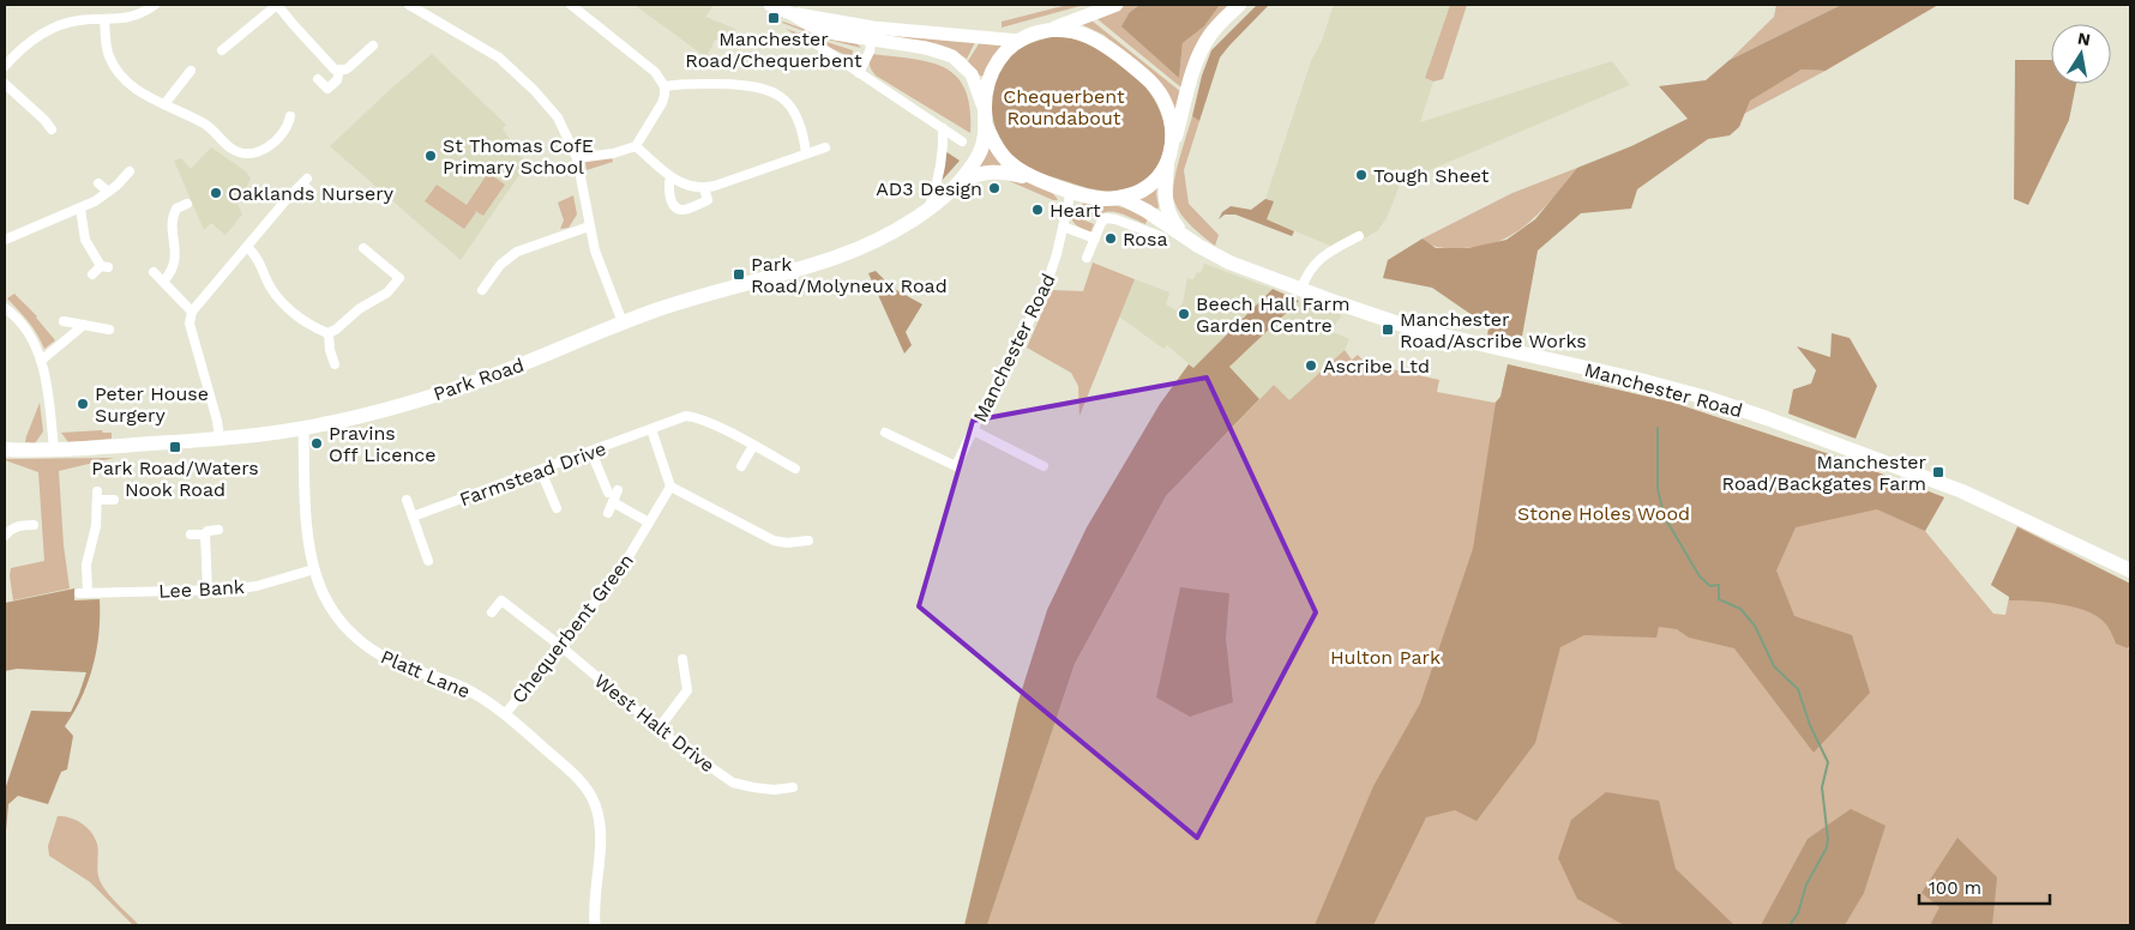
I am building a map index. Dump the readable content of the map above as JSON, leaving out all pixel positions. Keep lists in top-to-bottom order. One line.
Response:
{"streets":{"highway":["Manchester Road","Park Road"],"street":["Farmstead Drive","Lee Bank","Chequerbent Green","Platt Lane","West Halt Drive"]},"crossings":[["Manchester Road","Park Road"],["Park Road","Platt Lane"],["Lee Bank","Platt Lane"],["Chequerbent Green","Platt Lane"],["Chequerbent Green","West Halt Drive"]],"parks":["Chequerbent Roundabout","Stone Holes Wood","Hulton Park"],"places":{"transit":["Manchester Road/Chequerbent","Park Road/Molyneux Road","Manchester Road/Ascribe Works","Park Road/Waters Nook Road","Manchester Road/Backgates Farm"],"other":["St Thomas CofE Primary School","Tough Sheet","AD3 Design","Oaklands Nursery","Heart","Rosa","Beech Hall Farm Garden Centre","Ascribe Ltd","Peter House Surgery","Pravins Off Licence"]},"scale_bar":"100 m","north":"top"}
